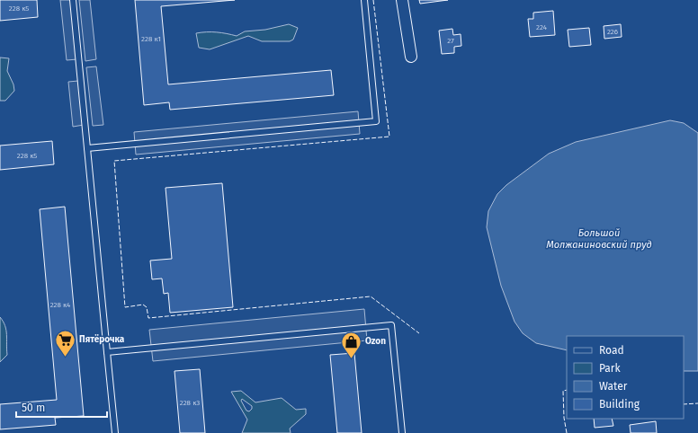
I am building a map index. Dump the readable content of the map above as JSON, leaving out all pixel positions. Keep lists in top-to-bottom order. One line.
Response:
{"water":["Большой Молжаниновский пруд"],"places":{"supermarket":["Пятёрочка"],"shop":["Ozon"]},"house_numbers":["228 к5","224","226","228 к1","27","228 к5","228 к4","228 к3"],"legend":["Road","Park","Water","Building"],"scale_bar":"50 m"}
